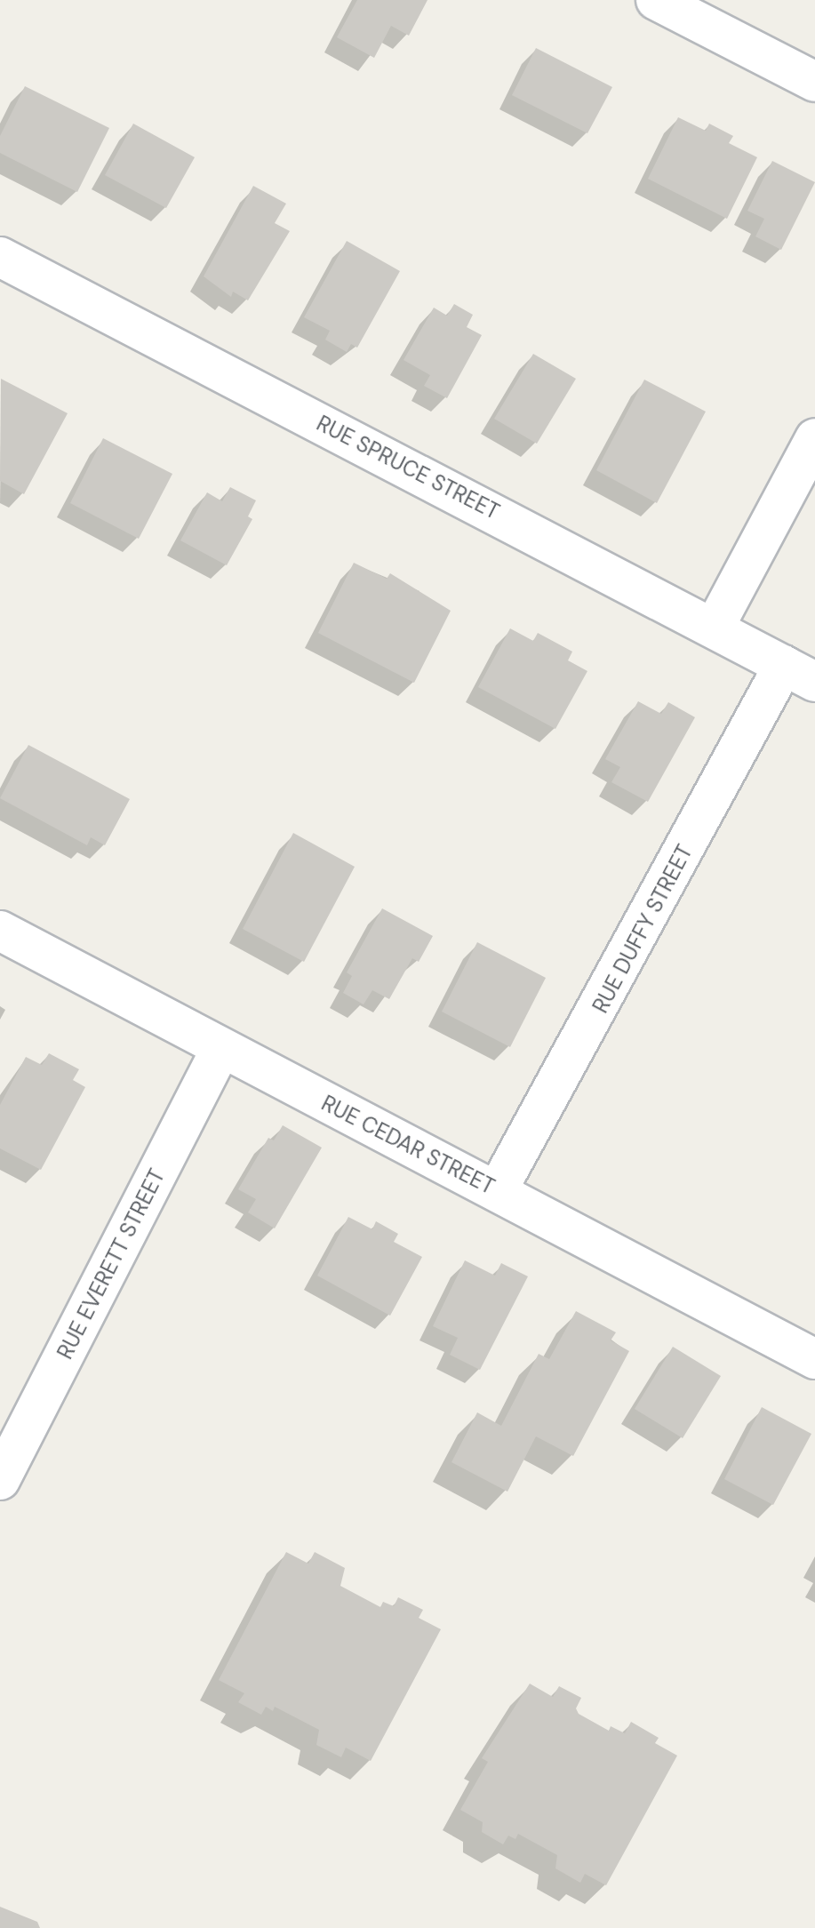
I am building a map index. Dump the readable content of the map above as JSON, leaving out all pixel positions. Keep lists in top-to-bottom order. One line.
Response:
{"streets":{"street":["RUE SPRUCE STREET","RUE DUFFY STREET","RUE CEDAR STREET","RUE EVERETT STREET"]},"crossings":[["RUE SPRUCE STREET","RUE DUFFY STREET"],["RUE DUFFY STREET","RUE CEDAR STREET"],["RUE CEDAR STREET","RUE EVERETT STREET"]]}
